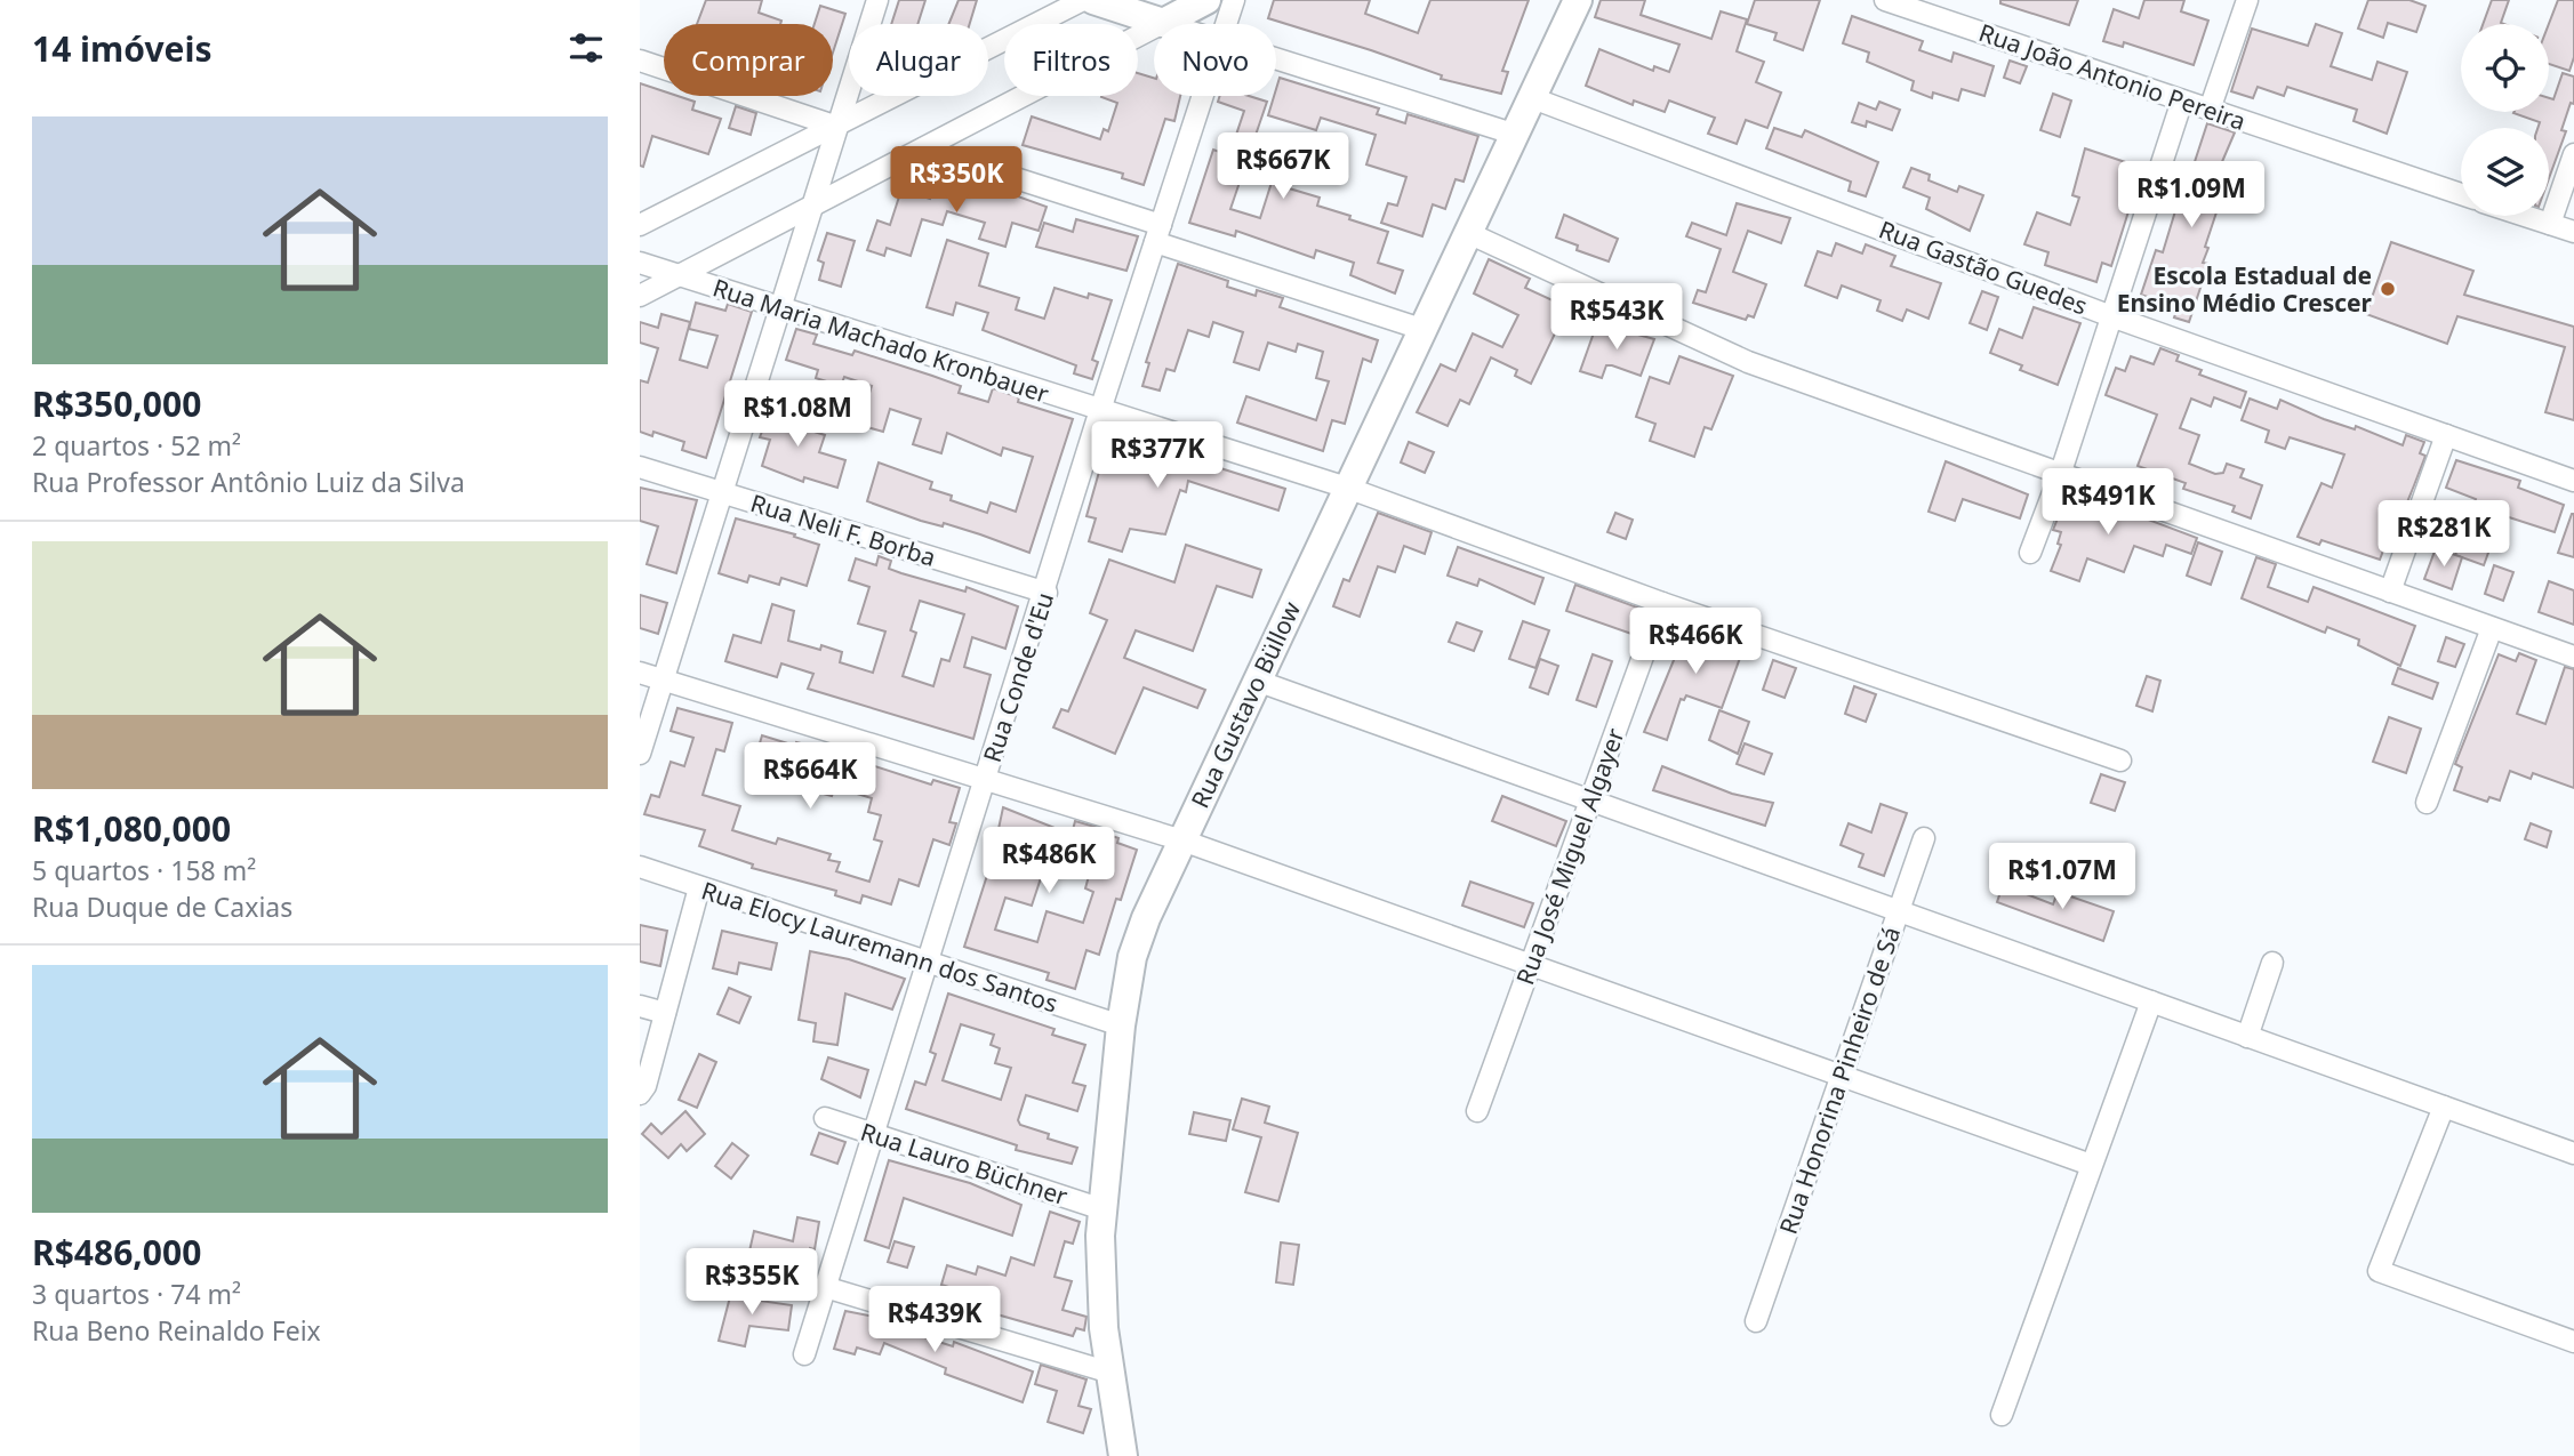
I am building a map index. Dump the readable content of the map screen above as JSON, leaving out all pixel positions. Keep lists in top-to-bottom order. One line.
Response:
{"streets":{"main road":["Rua Gustavo Büllow"],"street":["Rua João Antonio Pereira","Rua Gastão Guedes","Rua Maria Machado Kronbauer","Rua Neli F. Borba","Rua Conde d'Eu","Rua José Miguel Algayer","Rua Elocy Lauremann dos Santos","Rua Honorina Pinheiro de Sá","Rua Lauro Büchner"]},"crossings":[["Rua Gastão Guedes","Rua Gustavo Büllow"],["Rua Maria Machado Kronbauer","Rua Conde d'Eu"],["Rua Maria Machado Kronbauer","Rua Gustavo Büllow"],["Rua Maria Machado Kronbauer","Rua José Miguel Algayer"],["Rua Neli F. Borba","Rua Conde d'Eu"],["Rua Conde d'Eu","Rua Elocy Lauremann dos Santos"],["Rua Conde d'Eu","Rua Lauro Büchner"],["Rua Gustavo Büllow","Rua Elocy Lauremann dos Santos"],["Rua Gustavo Büllow","Rua Lauro Büchner"]],"places":["Escola Estadual de Ensino Médio Crescer"],"page":{"heading":"14 imóveis","chip":["Comprar","Alugar","Filtros","Novo"],"list":[{"name":"R$350,000","note":"2 quartos · 52 m² · Rua Professor Antônio Luiz da Silva"},{"name":"R$1,080,000","note":"5 quartos · 158 m² · Rua Duque de Caxias"},{"name":"R$486,000","note":"3 quartos · 74 m² · Rua Beno Reinaldo Feix"}],"price":["R$667K","R$350K","R$1.09M","R$543K","R$1.08M","R$377K","R$491K","R$281K","R$466K","R$664K","R$486K","R$1.07M","R$355K","R$439K"]}}
